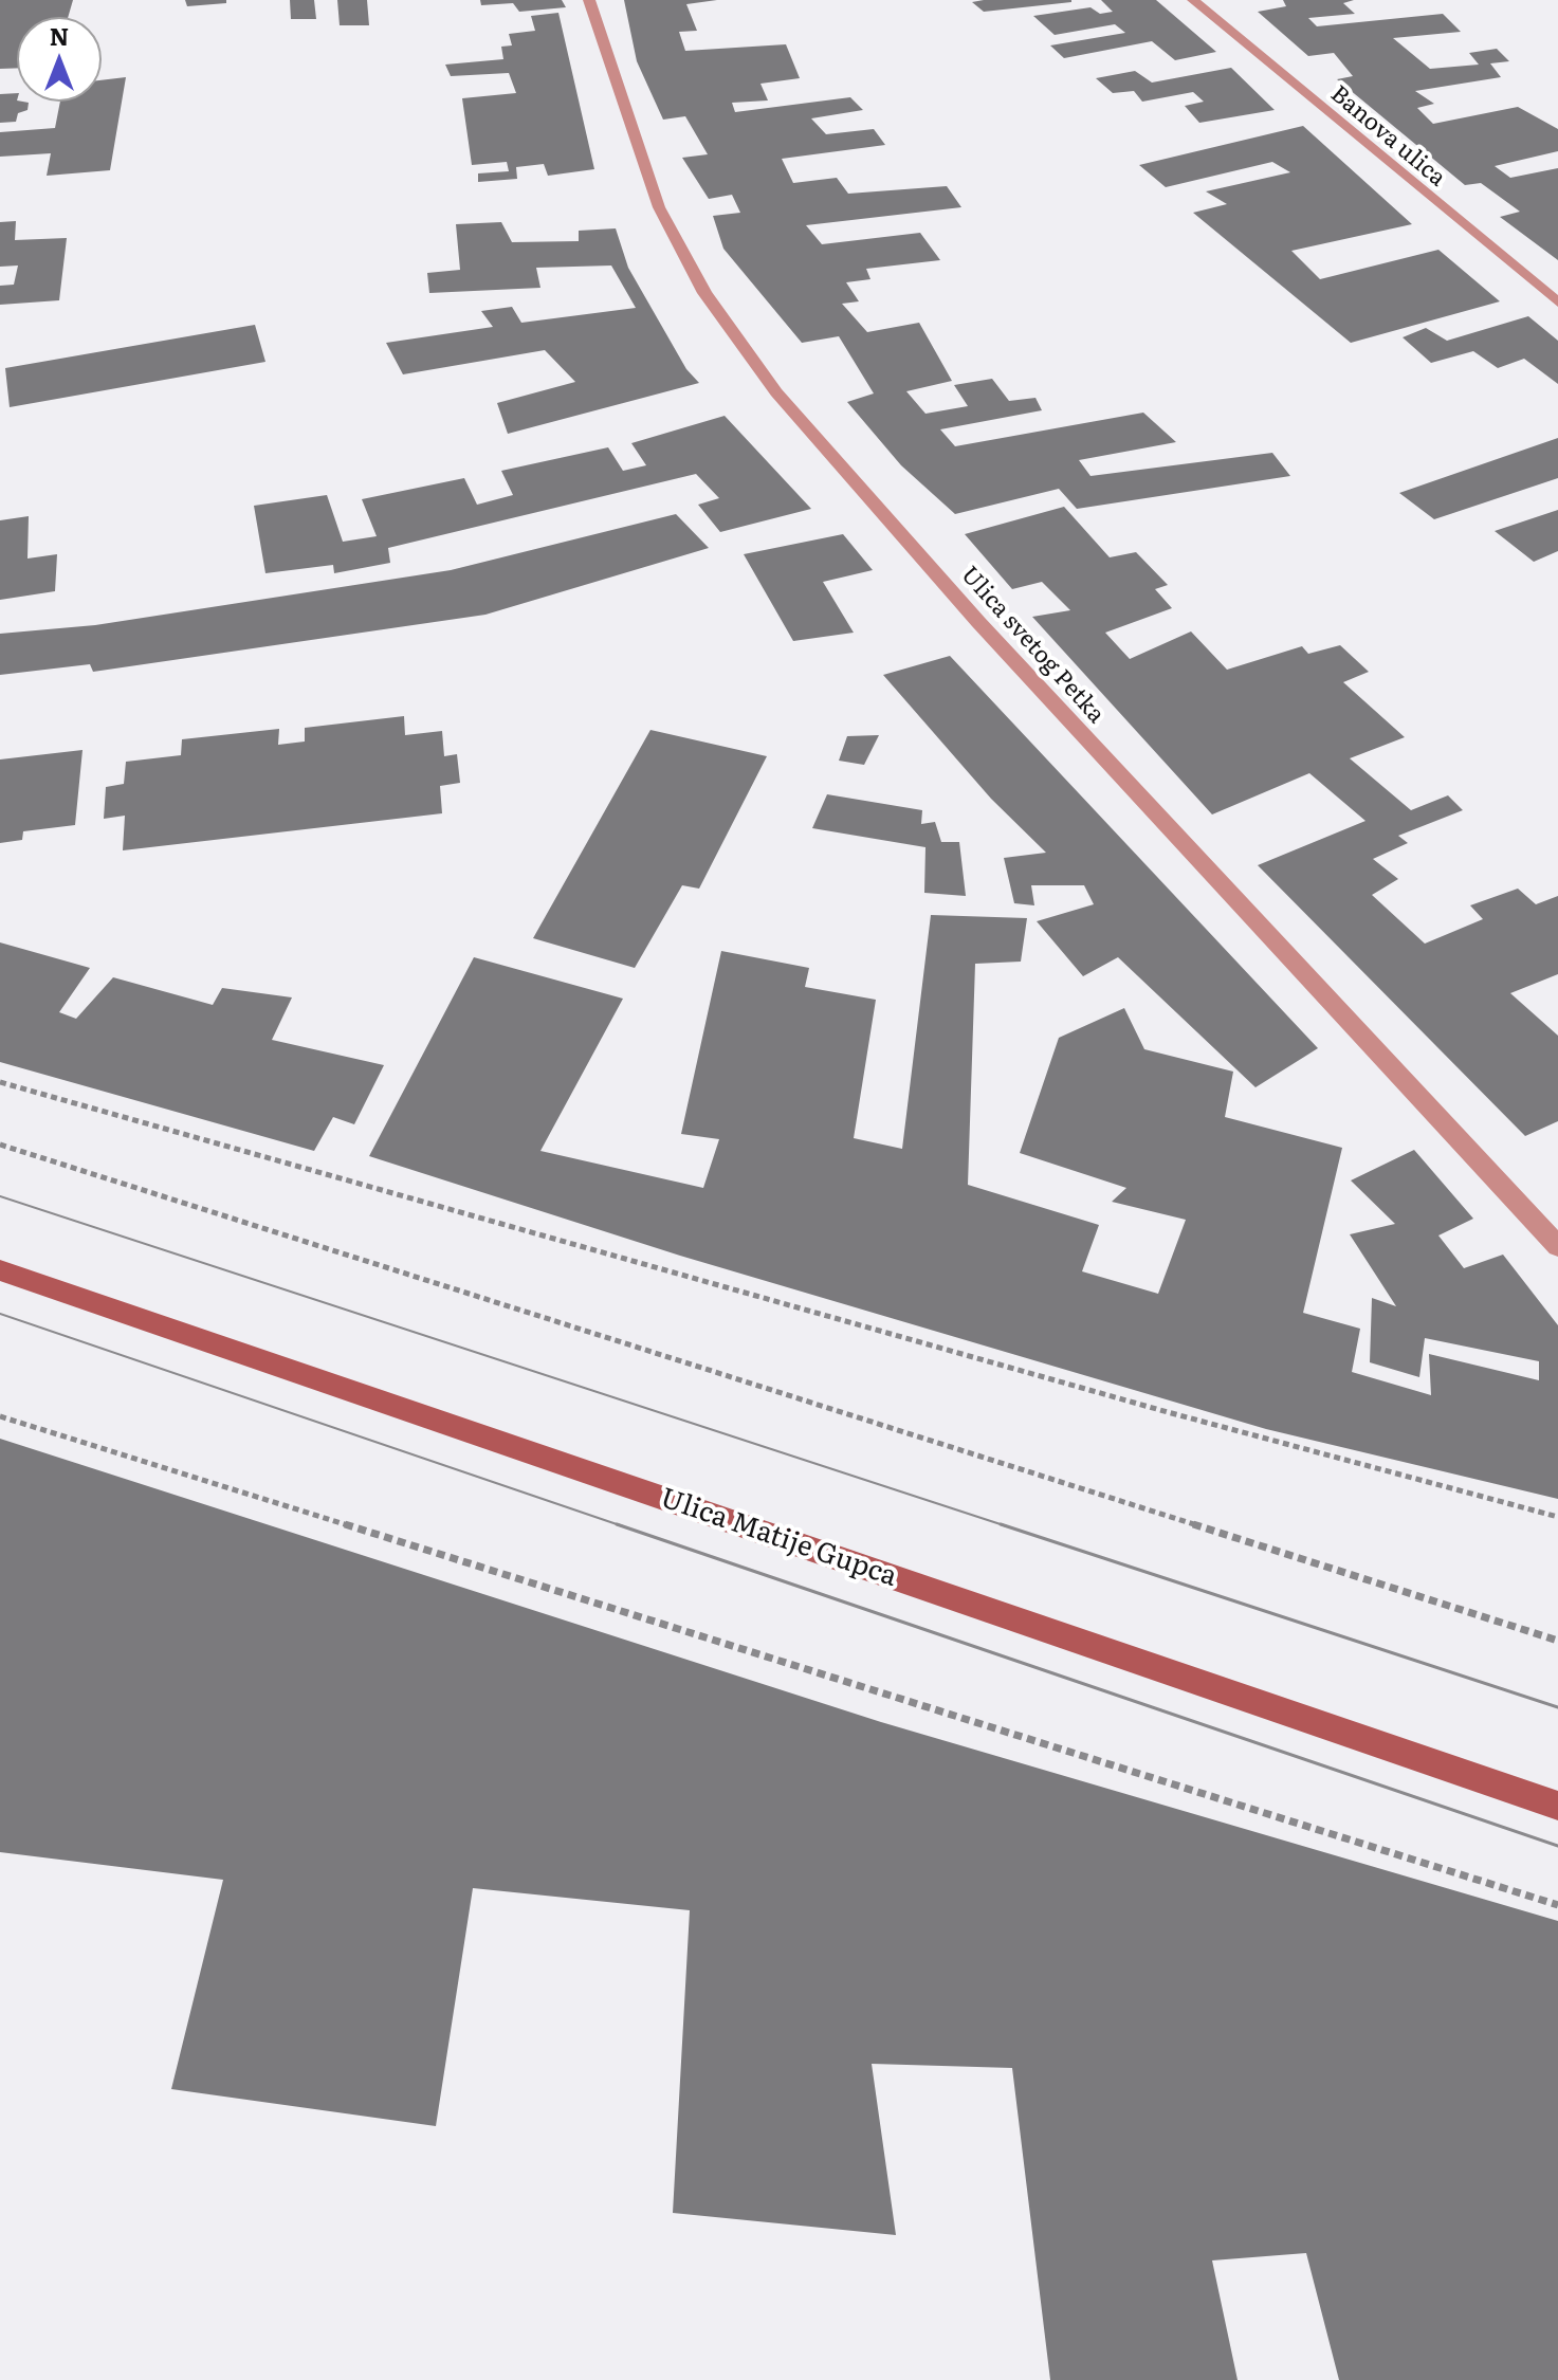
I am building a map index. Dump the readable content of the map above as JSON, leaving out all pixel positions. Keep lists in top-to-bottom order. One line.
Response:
{"streets":{"main road":["Ulica Matije Gupca"],"street":["Banova ulica","Ulica svetog Petka"]},"north":"top"}
